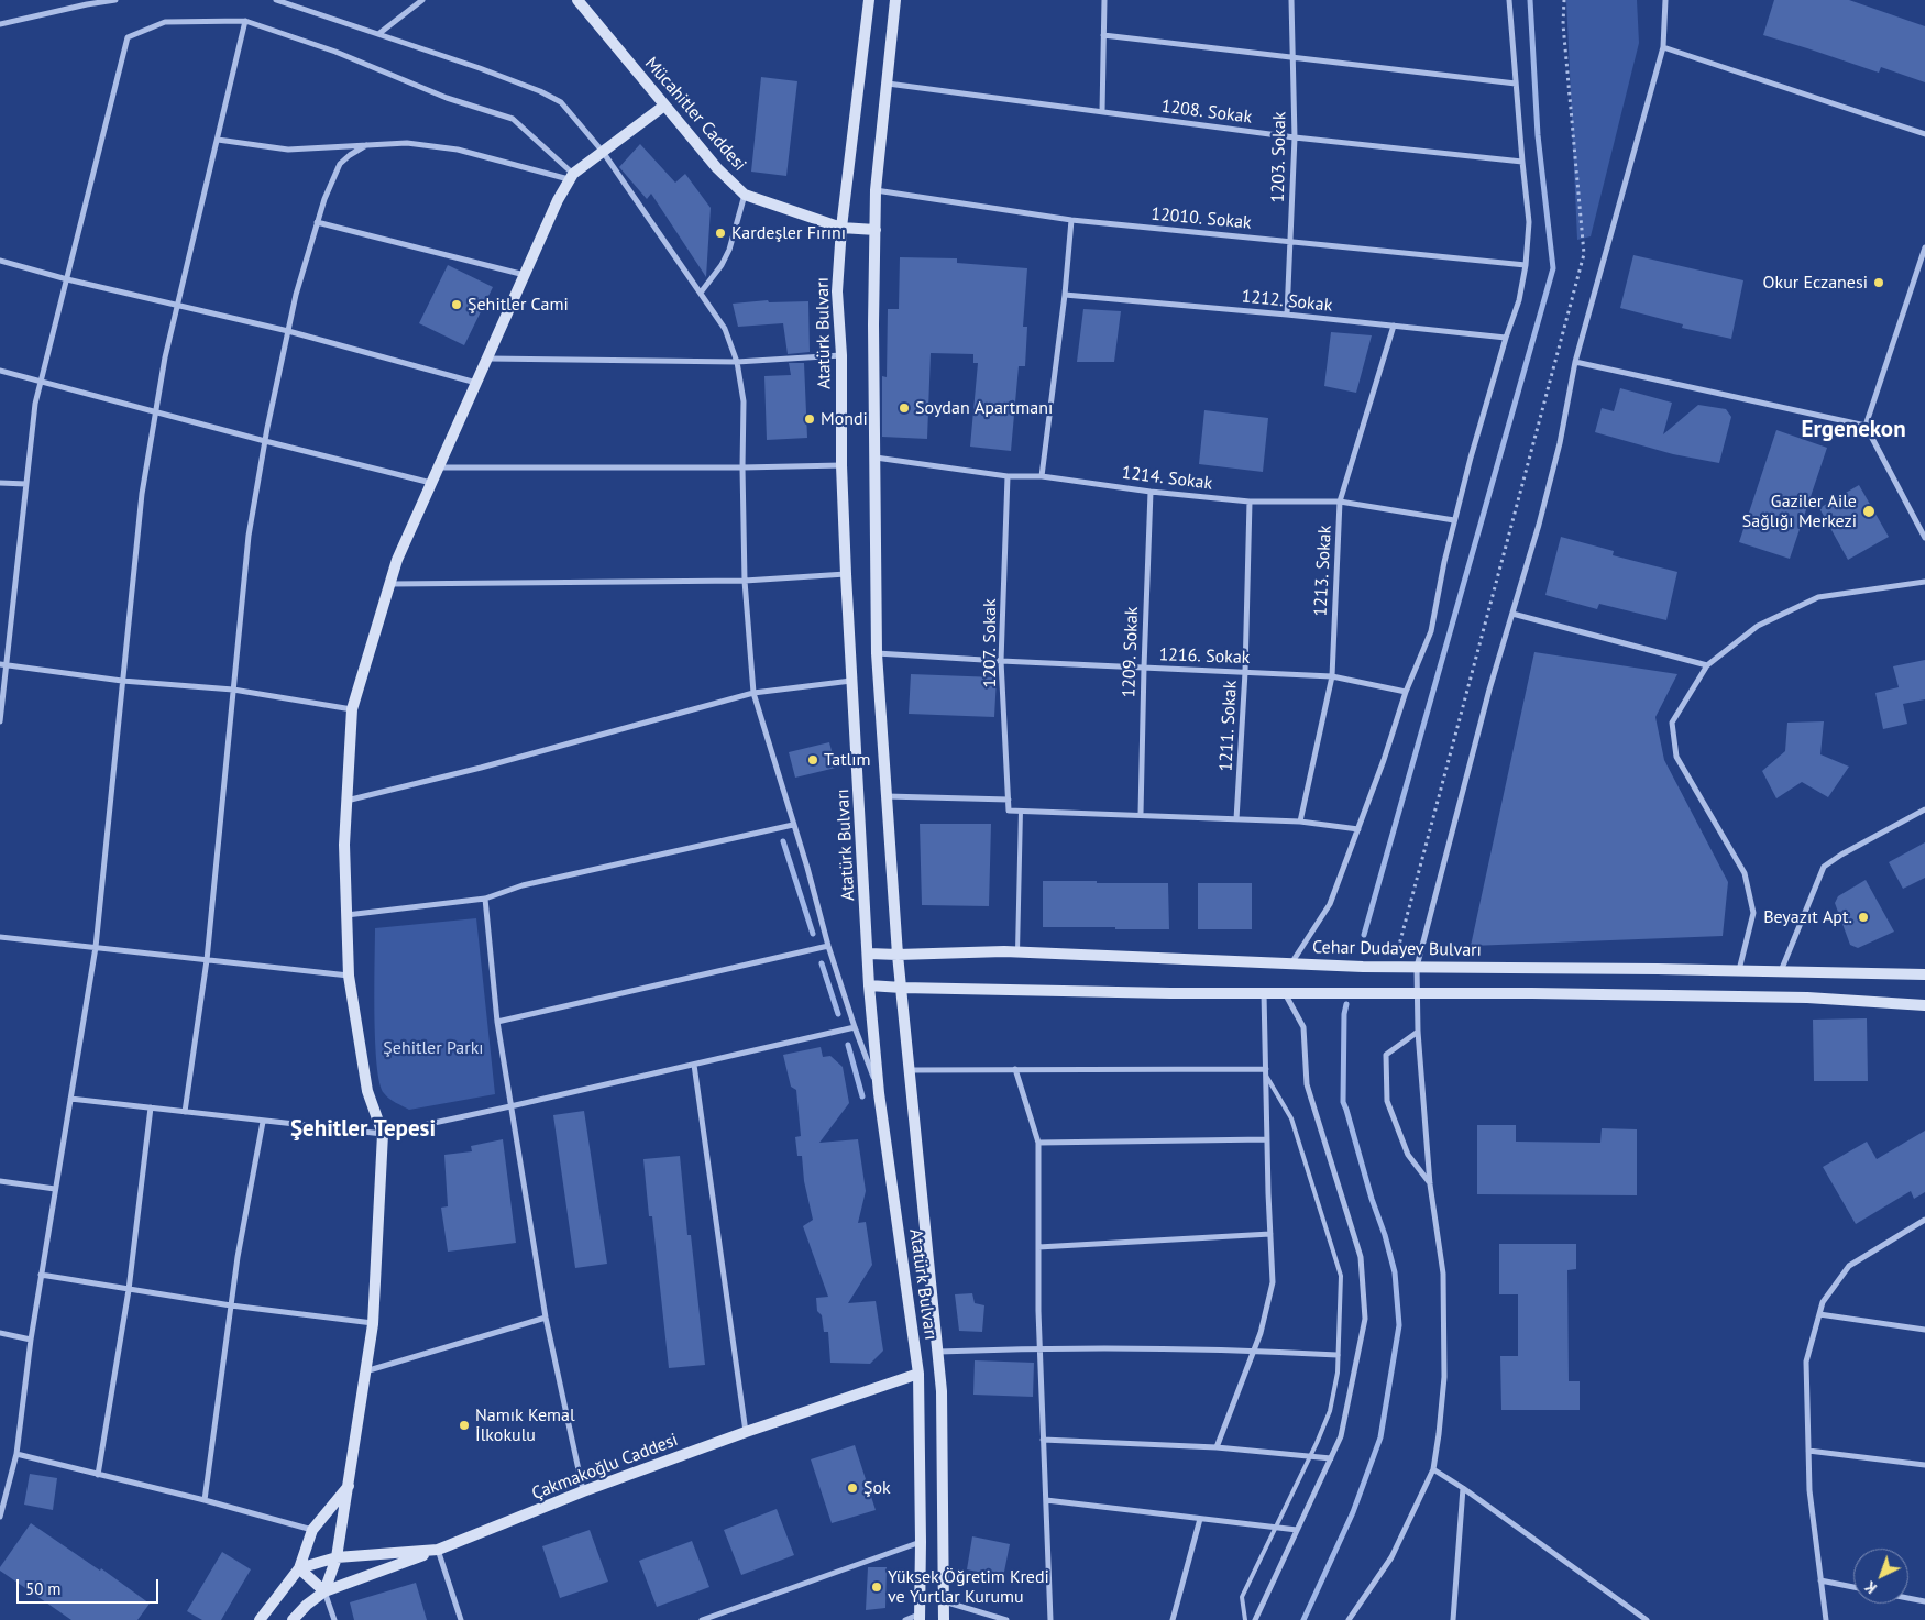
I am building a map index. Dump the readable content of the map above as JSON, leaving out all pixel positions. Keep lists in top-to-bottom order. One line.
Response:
{"streets":{"street":["1208. Sokak","Mücahitler Caddesi","1203. Sokak","12010. Sokak","1212. Sokak","Atatürk Bulvarı","1214. Sokak","1213. Sokak","1207. Sokak","1209. Sokak","1216. Sokak","1211. Sokak","Cehar Dudayev Bulvarı","Çakmakoğlu Caddesi"]},"crossings":[["1208. Sokak","1203. Sokak"],["1208. Sokak","Atatürk Bulvarı"],["Mücahitler Caddesi","Atatürk Bulvarı"],["1203. Sokak","12010. Sokak"],["1203. Sokak","1212. Sokak"],["12010. Sokak","Atatürk Bulvarı"],["1212. Sokak","1213. Sokak"],["Atatürk Bulvarı","1214. Sokak"],["Atatürk Bulvarı","1216. Sokak"],["Atatürk Bulvarı","Cehar Dudayev Bulvarı"],["Atatürk Bulvarı","Çakmakoğlu Caddesi"],["1214. Sokak","1213. Sokak"],["1214. Sokak","1207. Sokak"],["1214. Sokak","1209. Sokak"],["1214. Sokak","1211. Sokak"],["1213. Sokak","1216. Sokak"],["1207. Sokak","1216. Sokak"],["1209. Sokak","1216. Sokak"],["1216. Sokak","1211. Sokak"]],"districts":["Ergenekon","Şehitler Tepesi"],"parks":["Şehitler Parkı"],"places":["Kardeşler Fırını","Okur Eczanesi","Şehitler Cami","Soydan Apartmanı","Mondi","Gaziler Aile Sağlığı Merkezi","Tatlım","Beyazıt Apt.","Namık Kemal İlkokulu","Şok","Yüksek Öğretim Kredi ve Yurtlar Kurumu"],"scale_bar":"50 m","north":"bottom left"}
